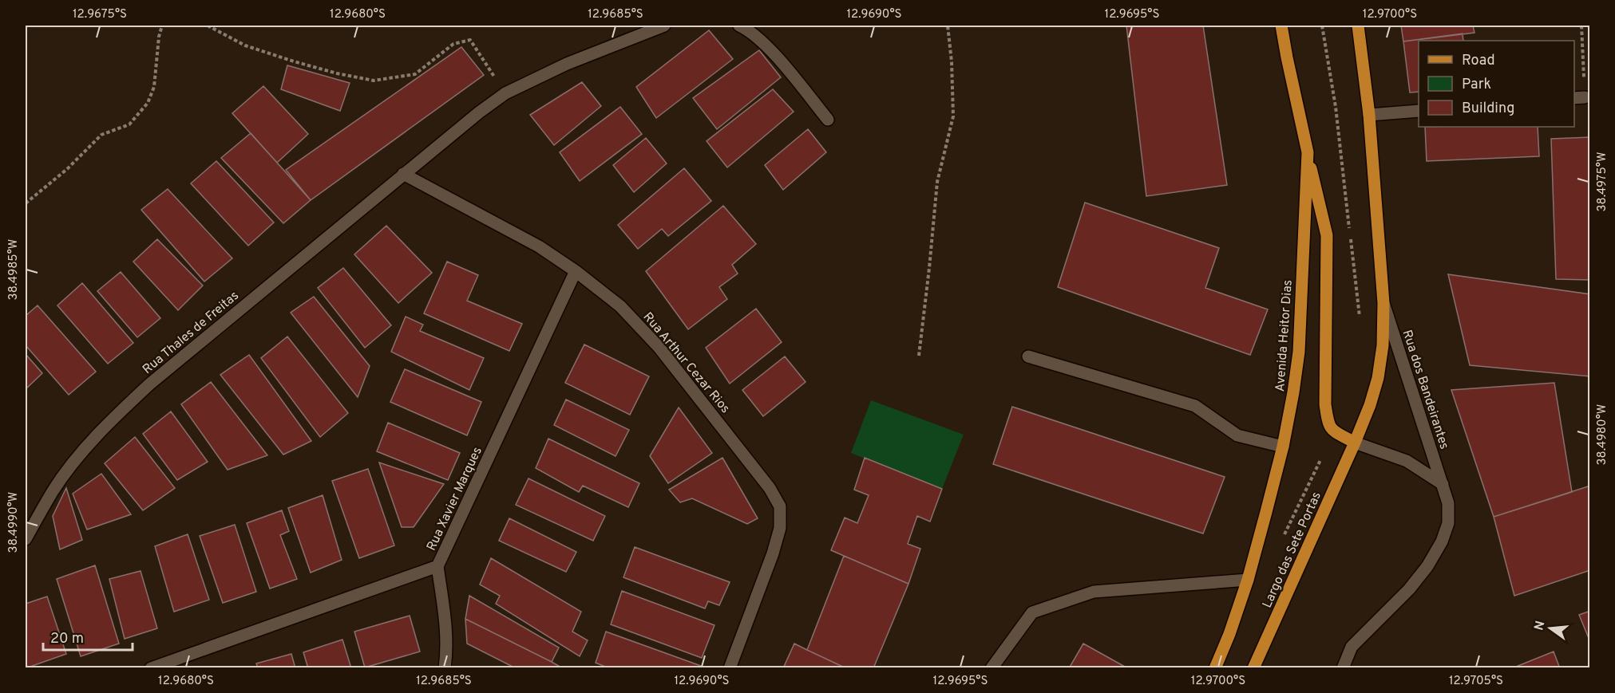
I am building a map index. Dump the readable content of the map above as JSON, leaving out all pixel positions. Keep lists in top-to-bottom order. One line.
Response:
{"streets":{"main road":["Avenida Heitor Dias","Largo das Sete Portas"],"street":["Rua Thales de Freitas","Rua Arthur Cezar Rios","Rua dos Bandeirantes","Rua Xavier Marques"]},"crossings":[["Rua Thales de Freitas","Rua Arthur Cezar Rios"],["Rua Arthur Cezar Rios","Rua Xavier Marques"]],"legend":["Road","Park","Building"],"scale_bar":"20 m","north":"left","coordinates":["12.9675°S","12.9680°S","12.9685°S","12.9690°S","12.9695°S","12.9700°S","38.4975°W","38.4985°W","38.4980°W","38.4990°W","12.9705°S"]}
